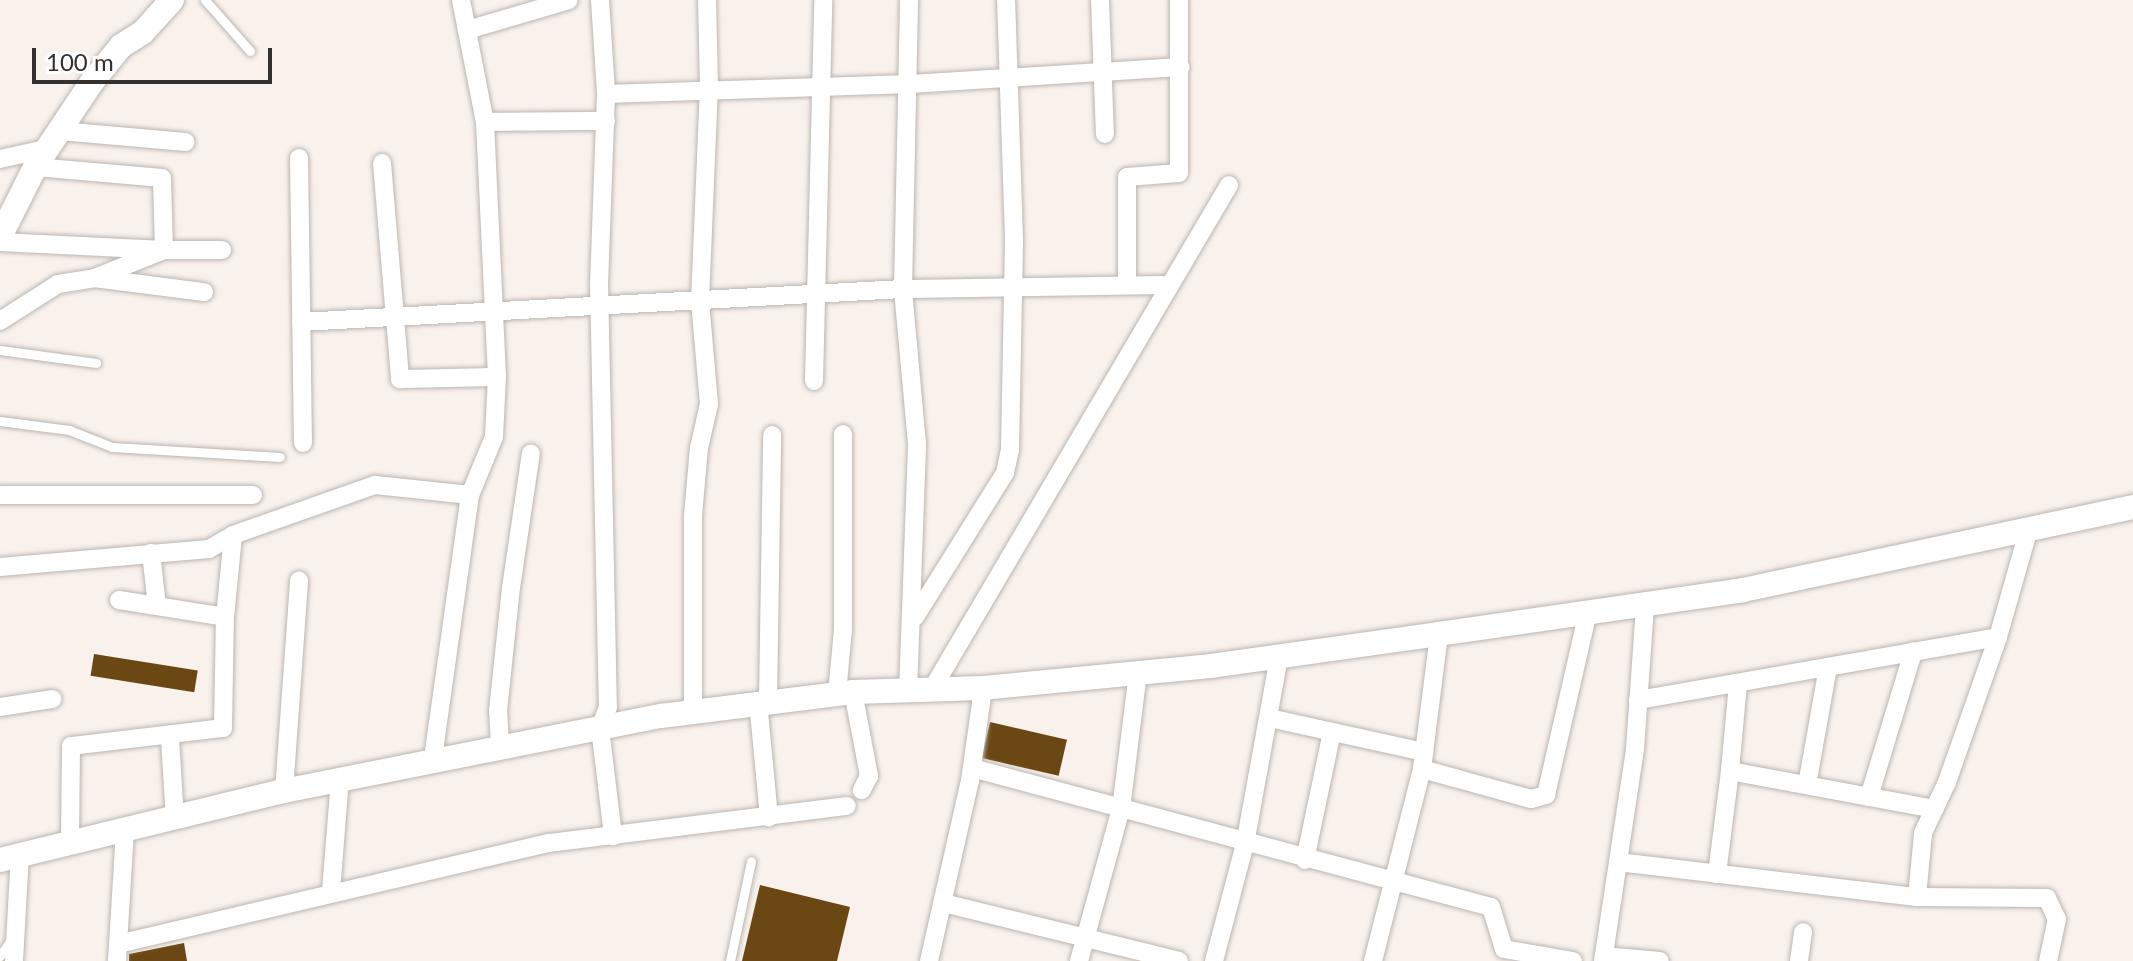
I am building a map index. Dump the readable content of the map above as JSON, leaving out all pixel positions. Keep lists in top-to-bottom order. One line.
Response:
{"scale_bar":"100 m"}
